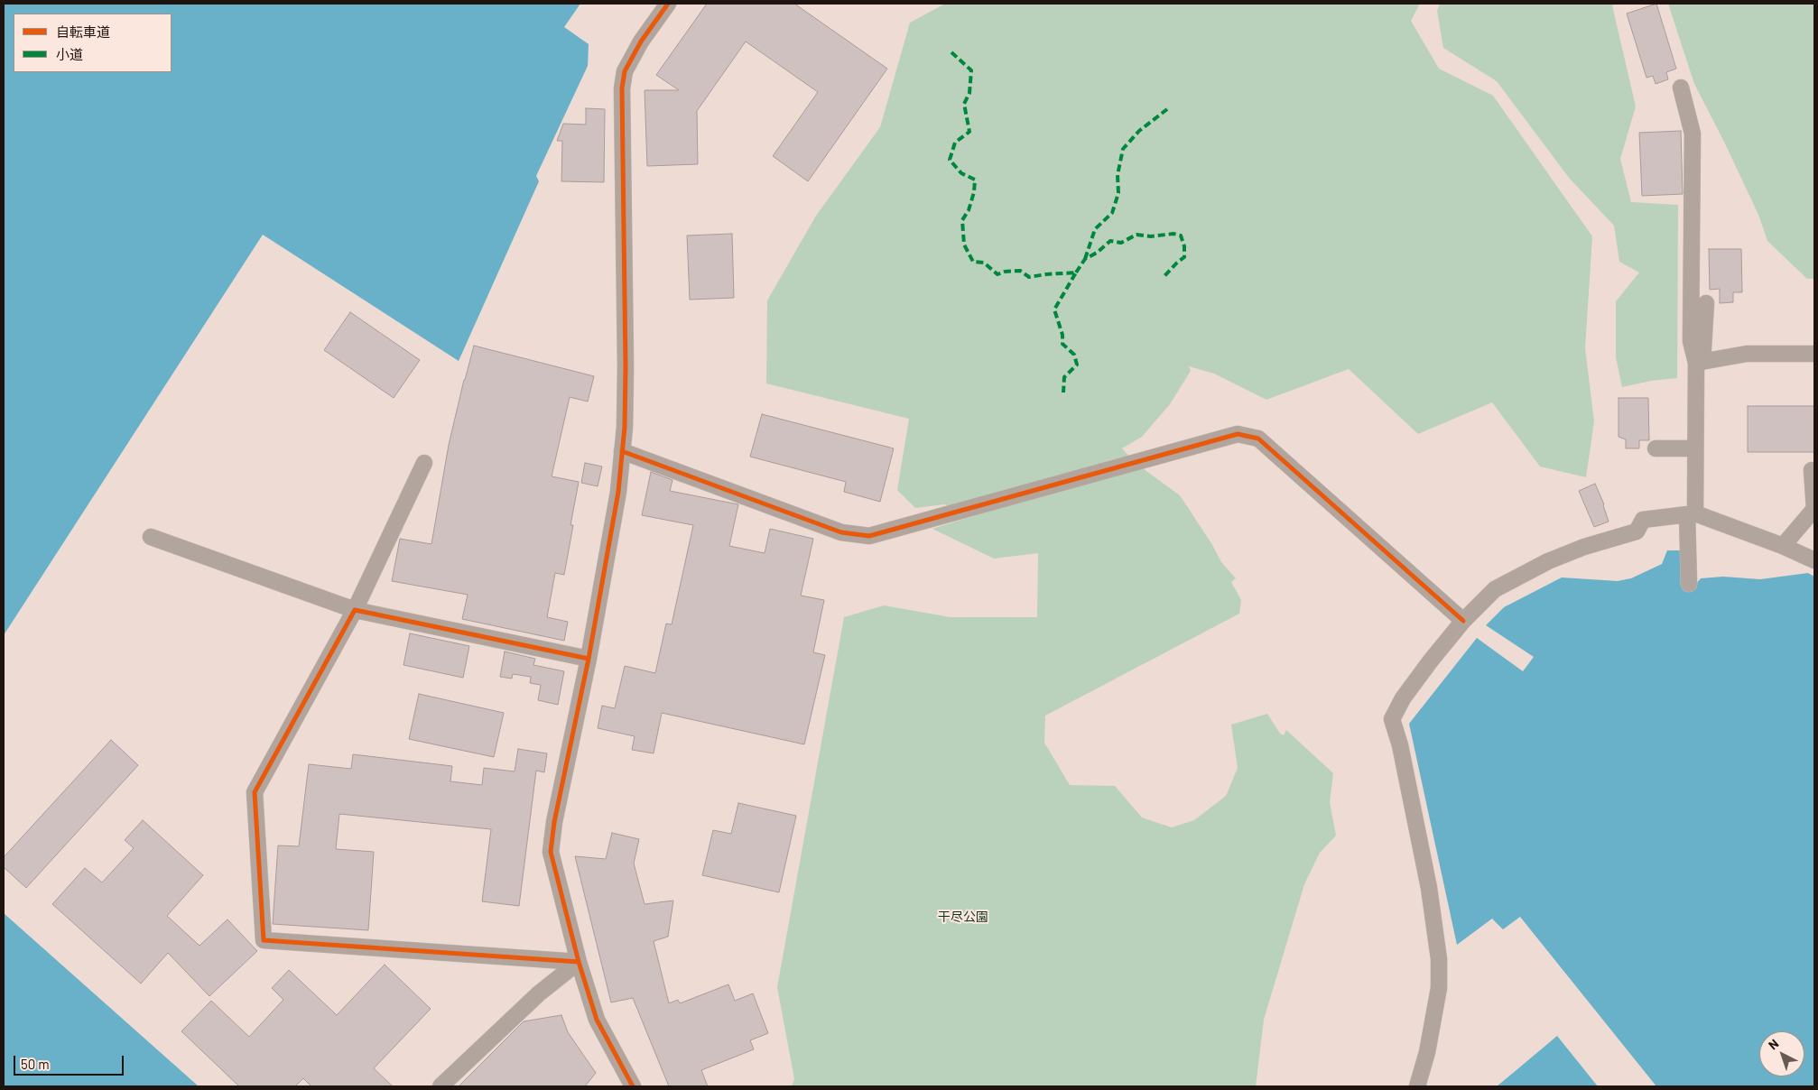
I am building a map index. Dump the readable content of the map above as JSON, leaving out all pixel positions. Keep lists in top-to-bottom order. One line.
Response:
{"parks":["干尽公園"],"legend":["自転車道","小道"],"scale_bar":"50 m","north":"top left"}
